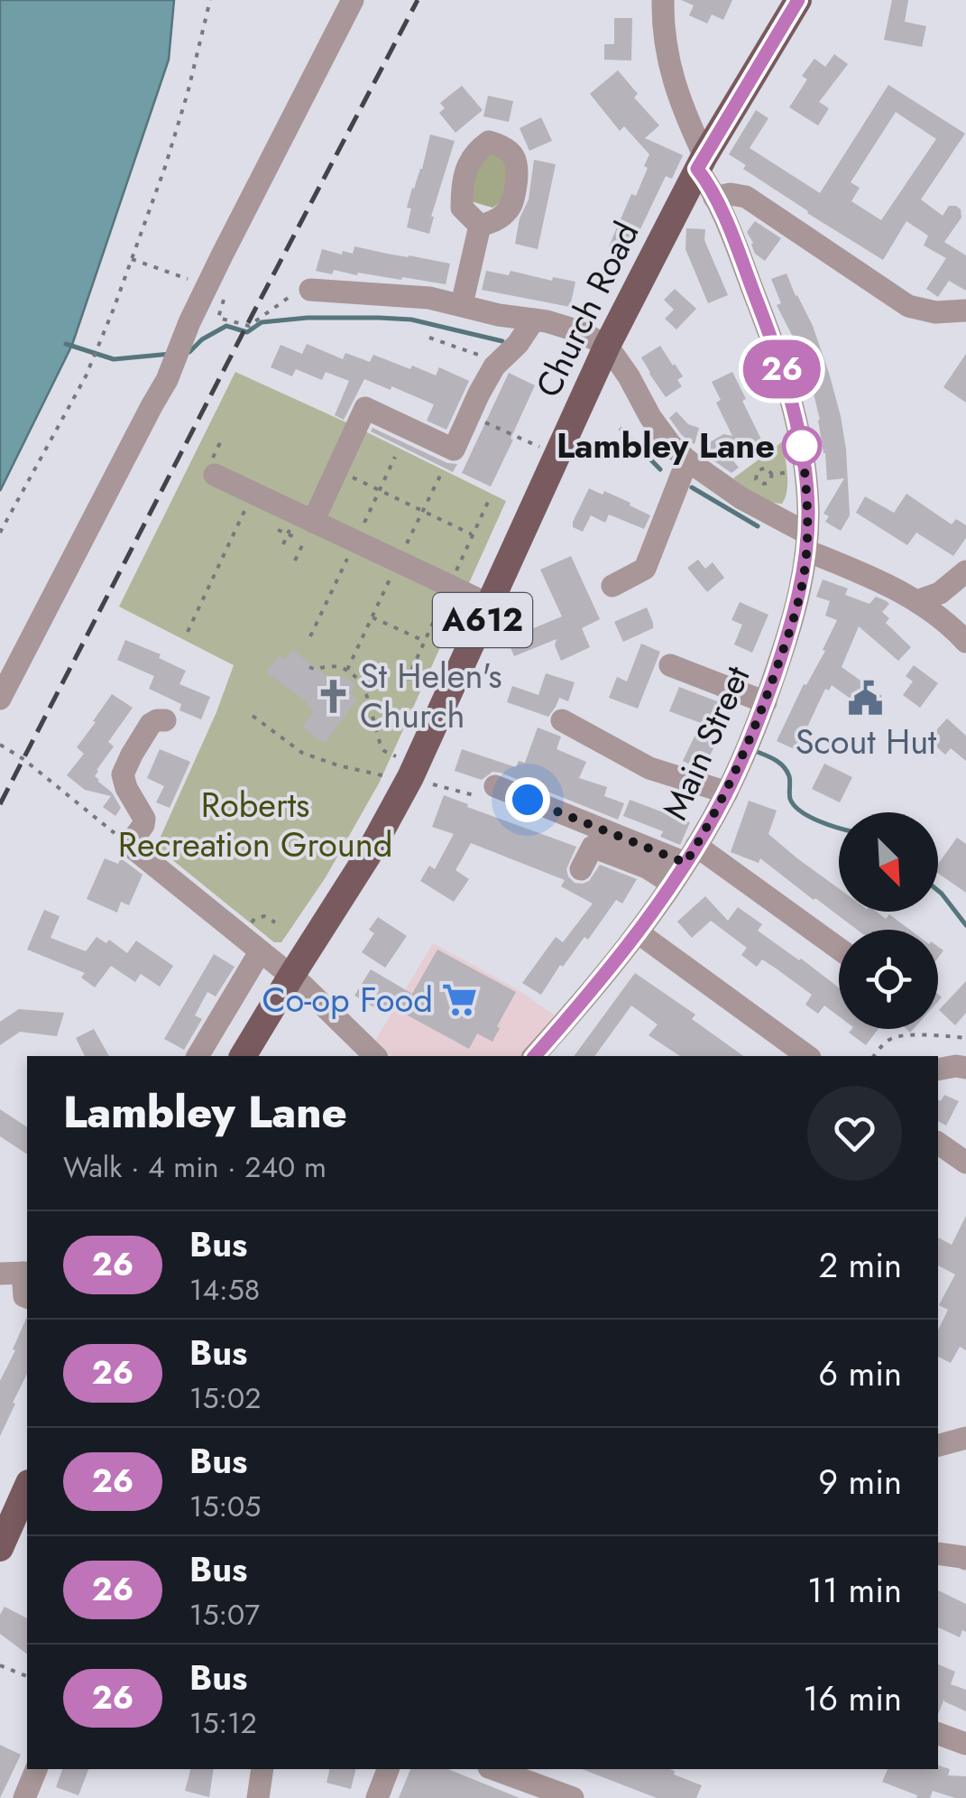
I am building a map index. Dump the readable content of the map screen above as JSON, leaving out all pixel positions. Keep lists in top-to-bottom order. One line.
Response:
{"streets":{"main road":["Church Road","A612"],"street":["Main Street"]},"crossings":[["Church Road","A612"],["Church Road","Main Street"],["A612","Main Street"]],"parks":["Roberts Recreation Ground"],"places":{"other":["Lambley Lane"],"church":["St Helen's Church"],"public building":["Scout Hut"],"supermarket":["Co-op Food"]},"lines":["bus line 26"],"north":"bottom right","page":{"on_map":"26","heading":["Lambley Lane","Walk · 4 min · 240 m"],"list":[{"mark":"26","name":"Bus","note":"14:58","value":"2 min"},{"mark":"26","name":"Bus","note":"15:02","value":"6 min"},{"mark":"26","name":"Bus","note":"15:05","value":"9 min"},{"mark":"26","name":"Bus","note":"15:07","value":"11 min"},{"mark":"26","name":"Bus","note":"15:12","value":"16 min"}]}}
